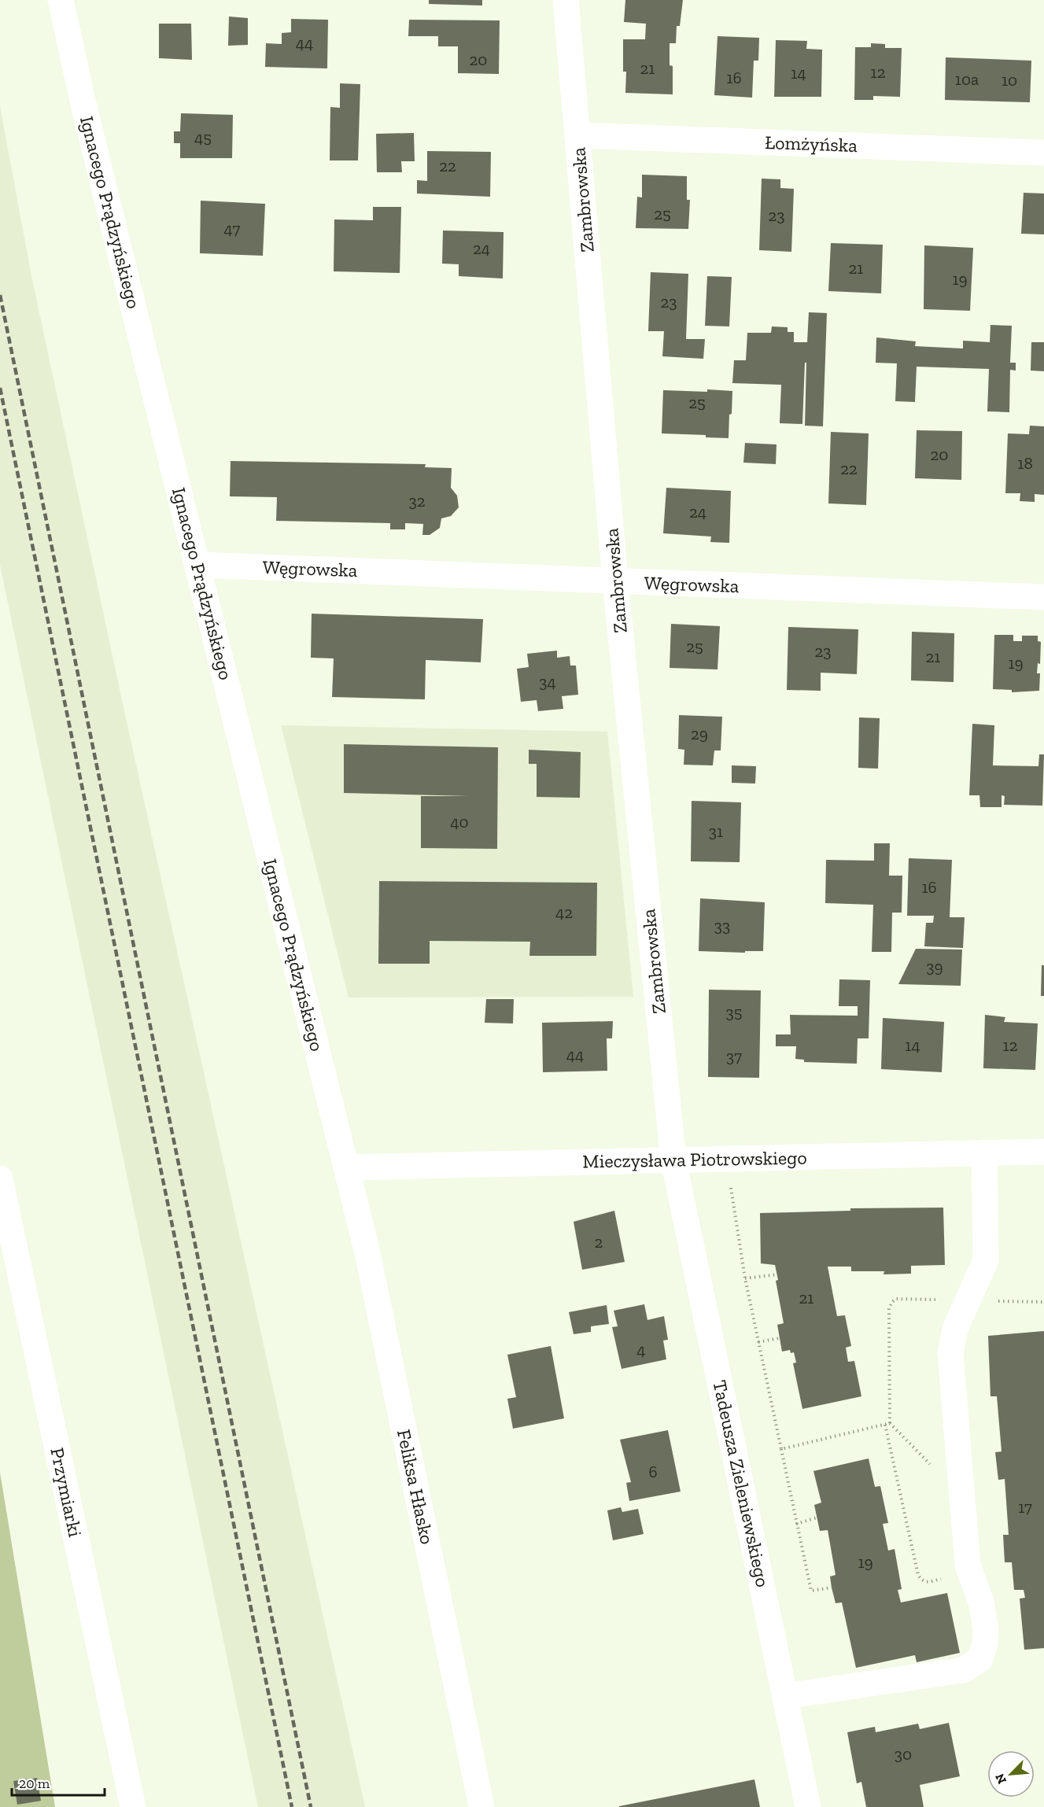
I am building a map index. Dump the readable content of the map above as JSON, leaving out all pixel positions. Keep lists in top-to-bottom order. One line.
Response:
{"streets":{"street":["Łomżyńska","Zambrowska","Ignacego Prądzyńskiego","Węgrowska","Mieczysława Piotrowskiego","Tadeusza Zieleniewskiego","Feliksa Hłasko","Przymiarki"]},"crossings":[["Łomżyńska","Zambrowska"],["Zambrowska","Węgrowska"],["Zambrowska","Mieczysława Piotrowskiego"],["Zambrowska","Tadeusza Zieleniewskiego"],["Ignacego Prądzyńskiego","Węgrowska"],["Ignacego Prądzyńskiego","Mieczysława Piotrowskiego"],["Ignacego Prądzyńskiego","Feliksa Hłasko"],["Mieczysława Piotrowskiego","Tadeusza Zieleniewskiego"],["Mieczysława Piotrowskiego","Feliksa Hłasko"]],"house_numbers":["44","20","21","12","14","16","10a","10","45","22","25","23","47","24","21","19","23","25","20","18","22","32","24","25","23","21","19","34","29","40","31","16","42","33","39","35","14","12","44","37","2","21","4","6","17","19","30"],"scale_bar":"20 m","north":"bottom left"}
